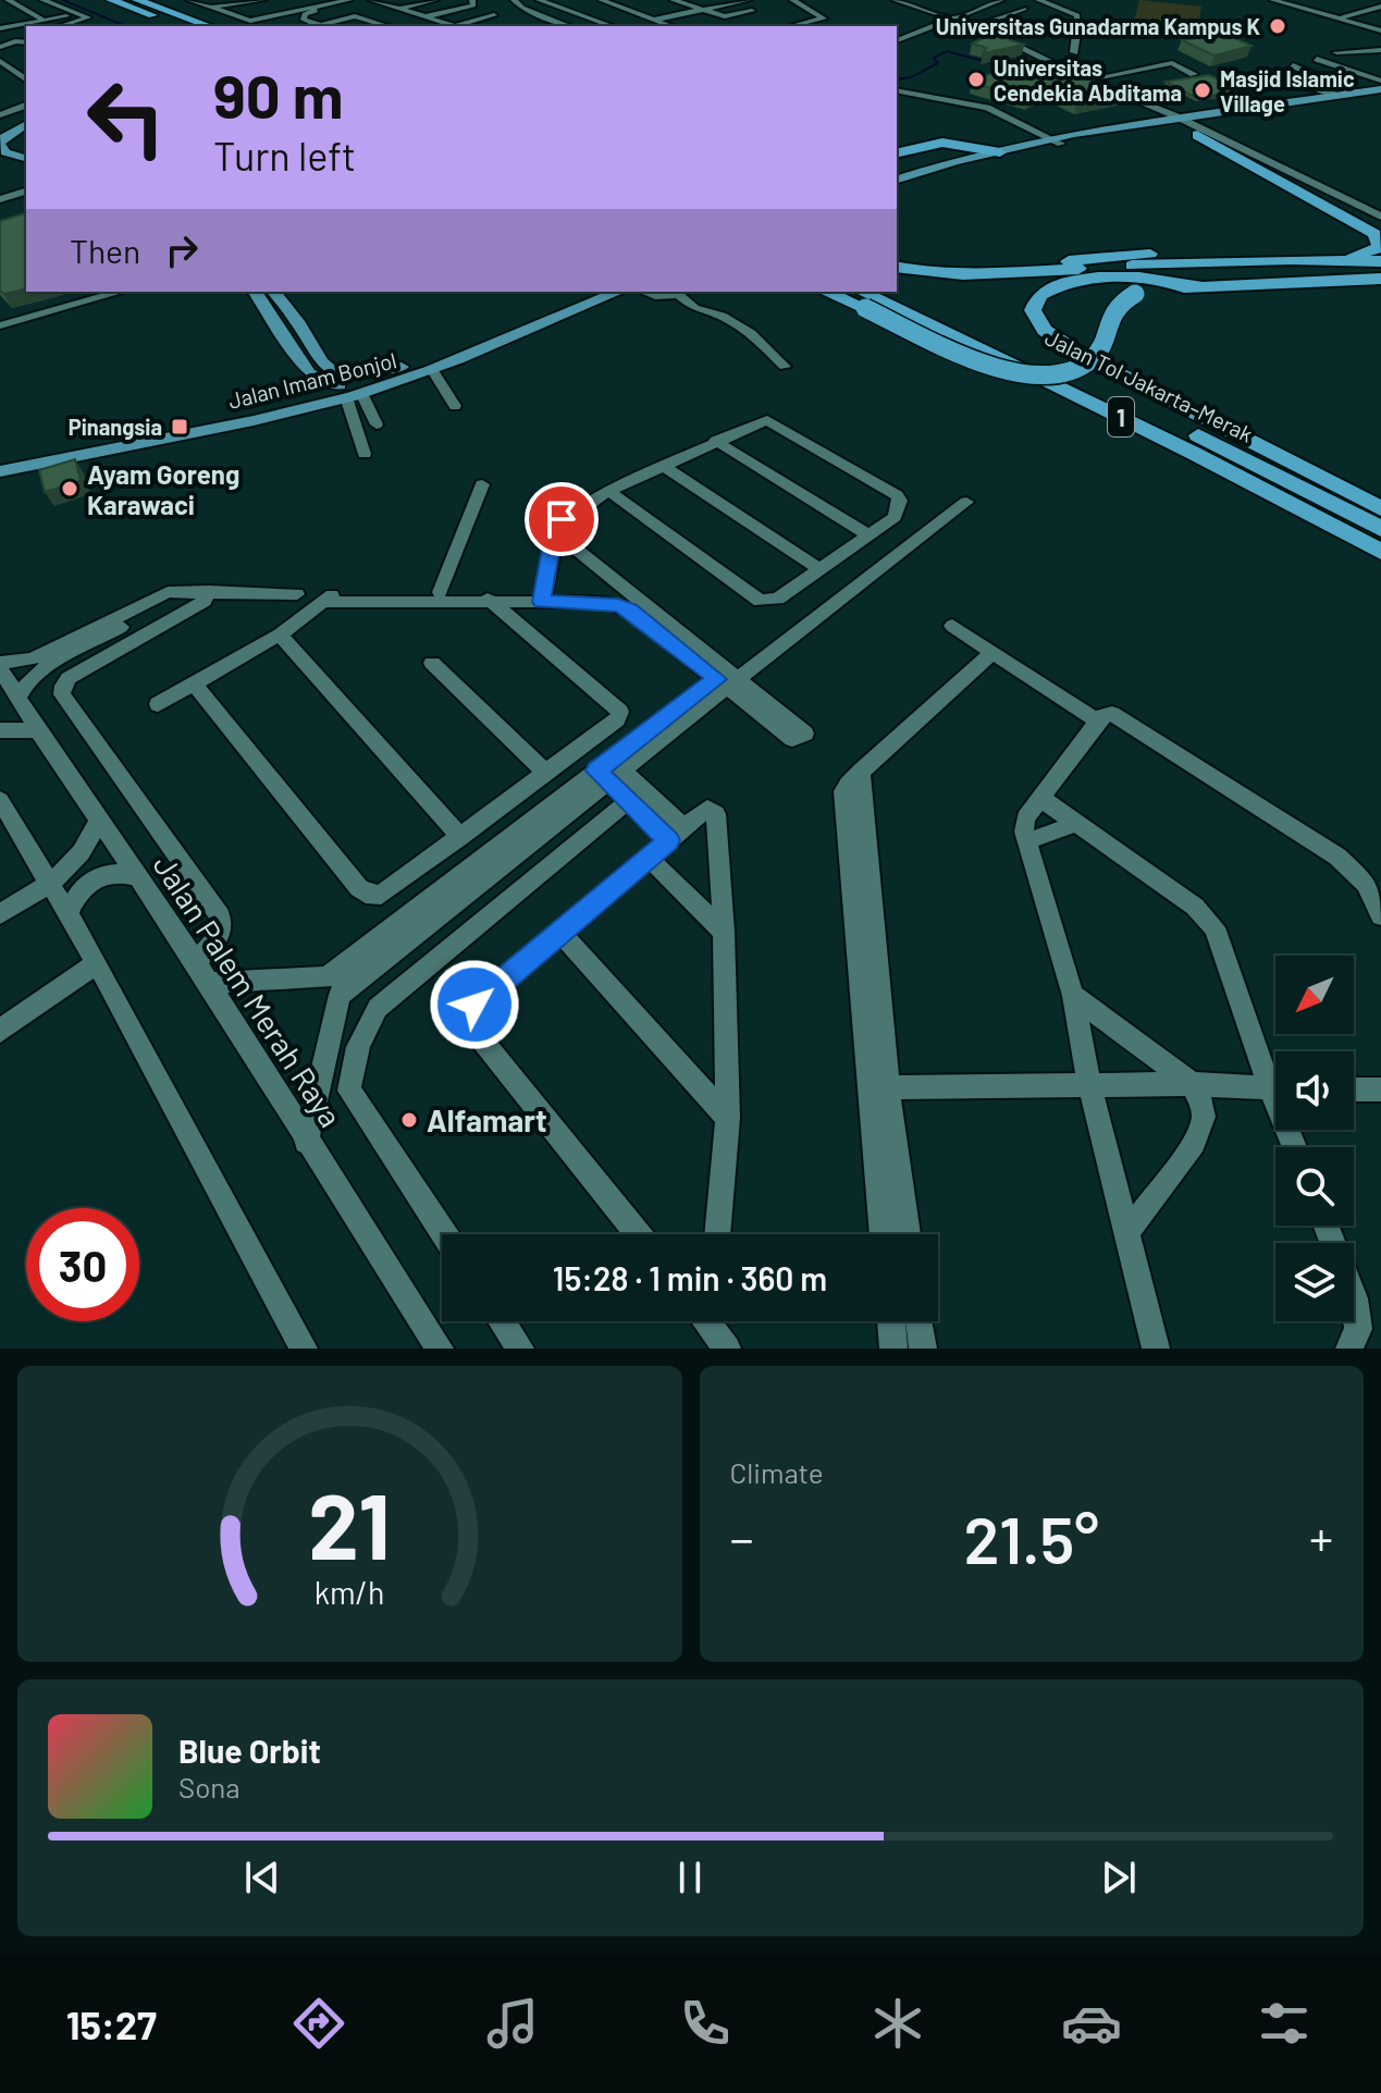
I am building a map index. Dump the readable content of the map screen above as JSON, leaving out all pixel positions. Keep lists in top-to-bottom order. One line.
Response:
{"streets":{"highway":["Jalan Tol Jakarta–Merak","1"],"main road":["Jalan Imam Bonjol"],"street":["Jalan Palem Merah Raya"]},"places":{"other":["Universitas Gunadarma Kampus K","Universitas Cendekia Abditama","Masjid Islamic Village","Ayam Goreng Karawaci","Alfamart"],"transit":["Pinangsia"]},"north":"bottom left","page":{"turn":["90 m","Turn left"],"then":"Then","limit":"30","trip":"15:28 · 1 min · 360 m","tile":"Climate","heat":["−","21.5°","+"],"song":["Blue Orbit","Sona"],"tabs":"15:27","gauge":["21","km/h"]}}
